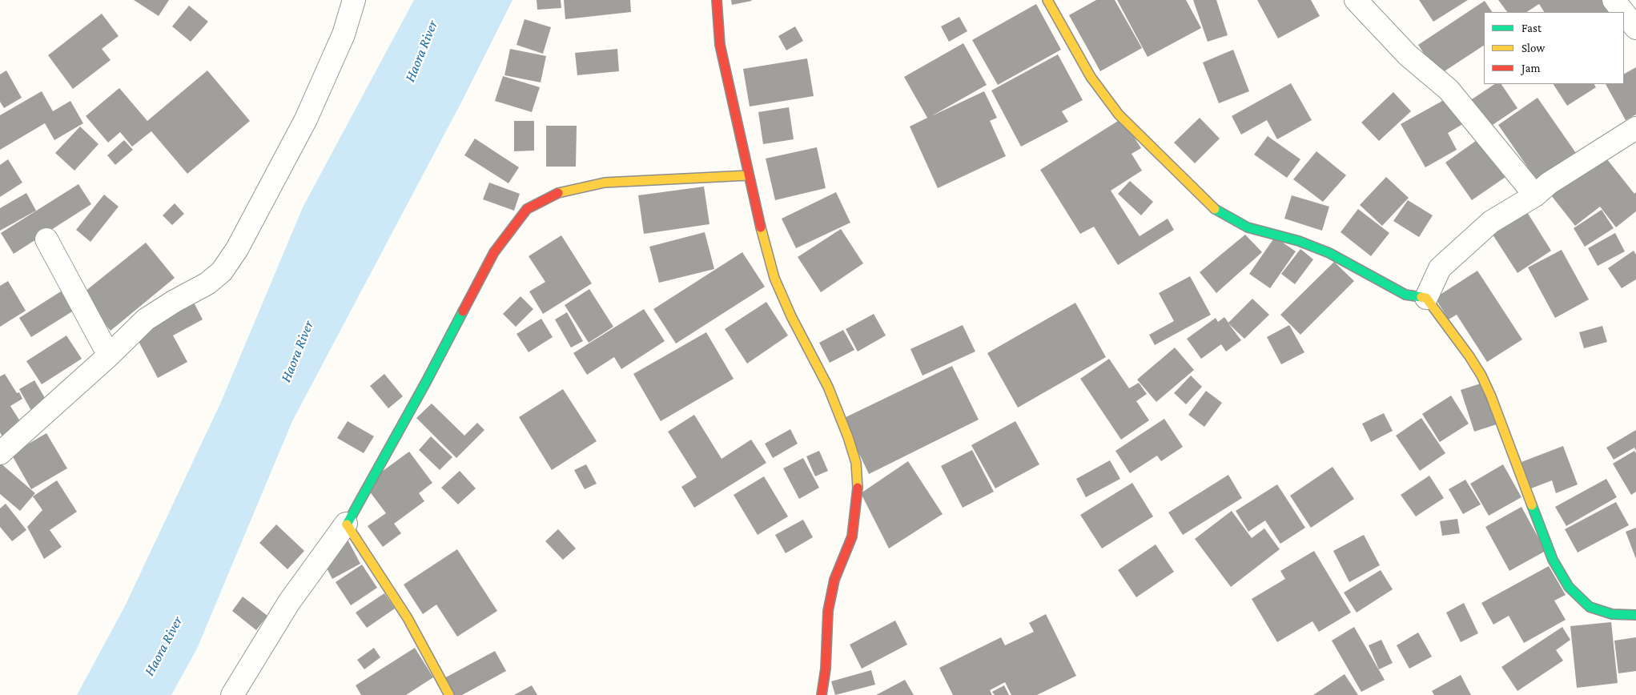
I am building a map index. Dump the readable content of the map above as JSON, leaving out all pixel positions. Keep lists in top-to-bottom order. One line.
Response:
{"water":["Haora River"],"legend":["Fast","Slow","Jam"]}
